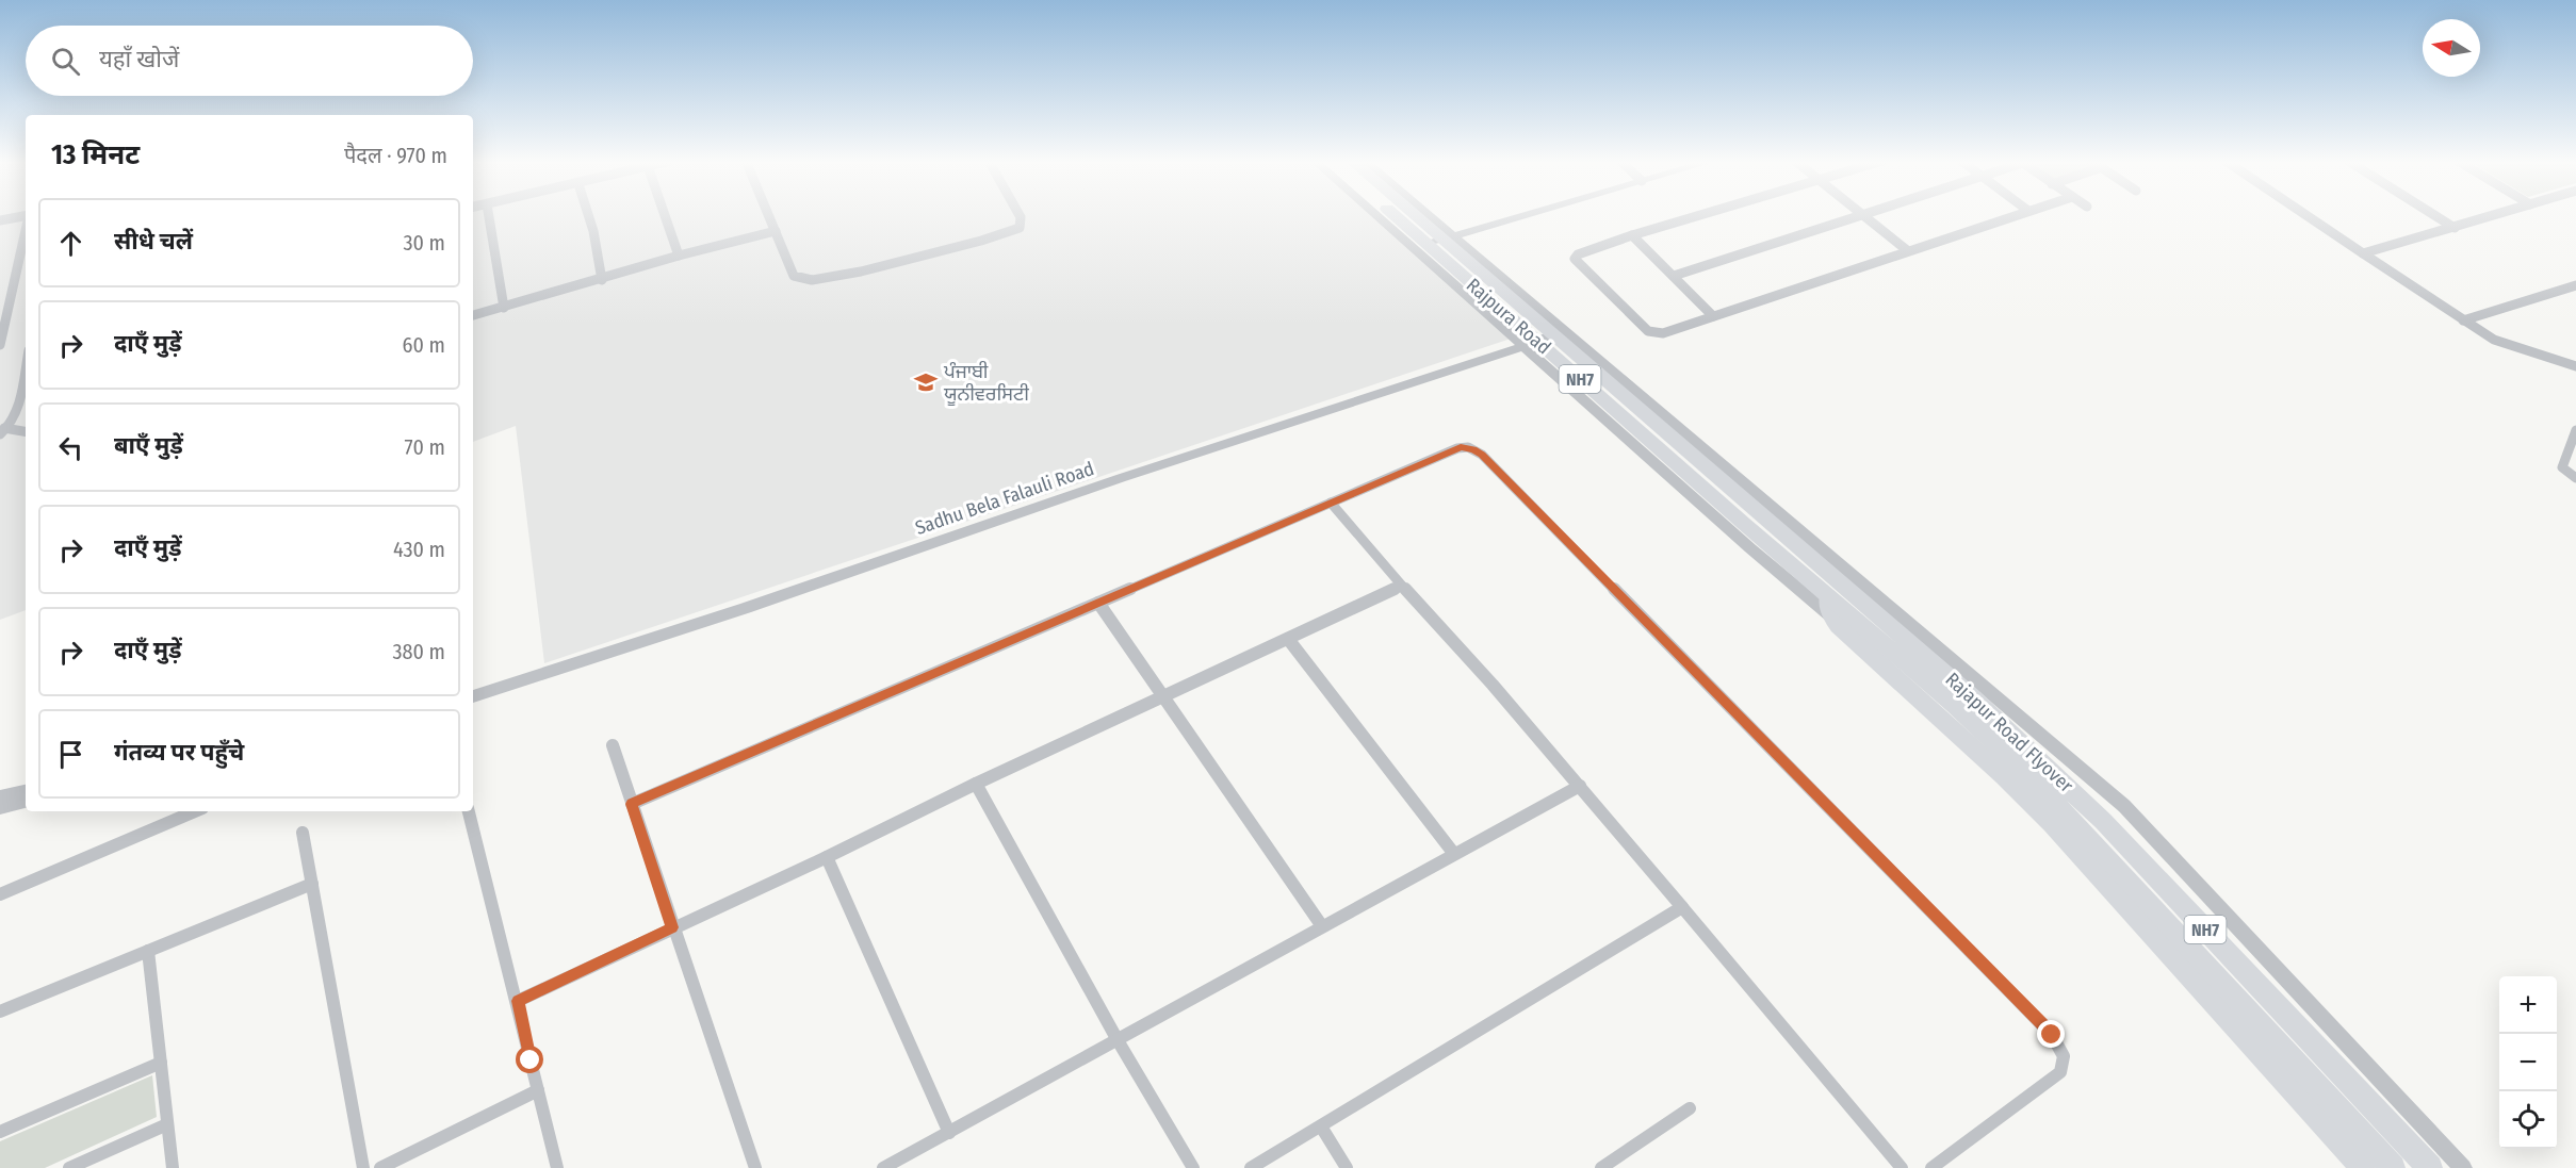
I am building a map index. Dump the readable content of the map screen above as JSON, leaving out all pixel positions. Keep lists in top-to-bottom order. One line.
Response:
{"streets":{"main road":["Rajpura Road","NH7","Rajapur Road Flyover"],"street":["Sadhu Bela Falauli Road"]},"crossings":[["Rajpura Road","Sadhu Bela Falauli Road"],["Rajpura Road","Rajapur Road Flyover"],["Sadhu Bela Falauli Road","Rajapur Road Flyover"]],"places":{"school or university":["ਪੰਜਾਬੀ ਯੂਨੀਵਰਸਿਟੀ"]},"north":"left","page":{"search":"यहाँ खोजें","heading":["13 मिनट","पैदल · 970 m"],"list":[["सीधे चलें","30 m"],["दाएँ मुड़ें","60 m"],["बाएँ मुड़ें","70 m"],["दाएँ मुड़ें","430 m"],["दाएँ मुड़ें","380 m"],"गंतव्य पर पहुँचे"],"map_buttons":["+","−"]}}
